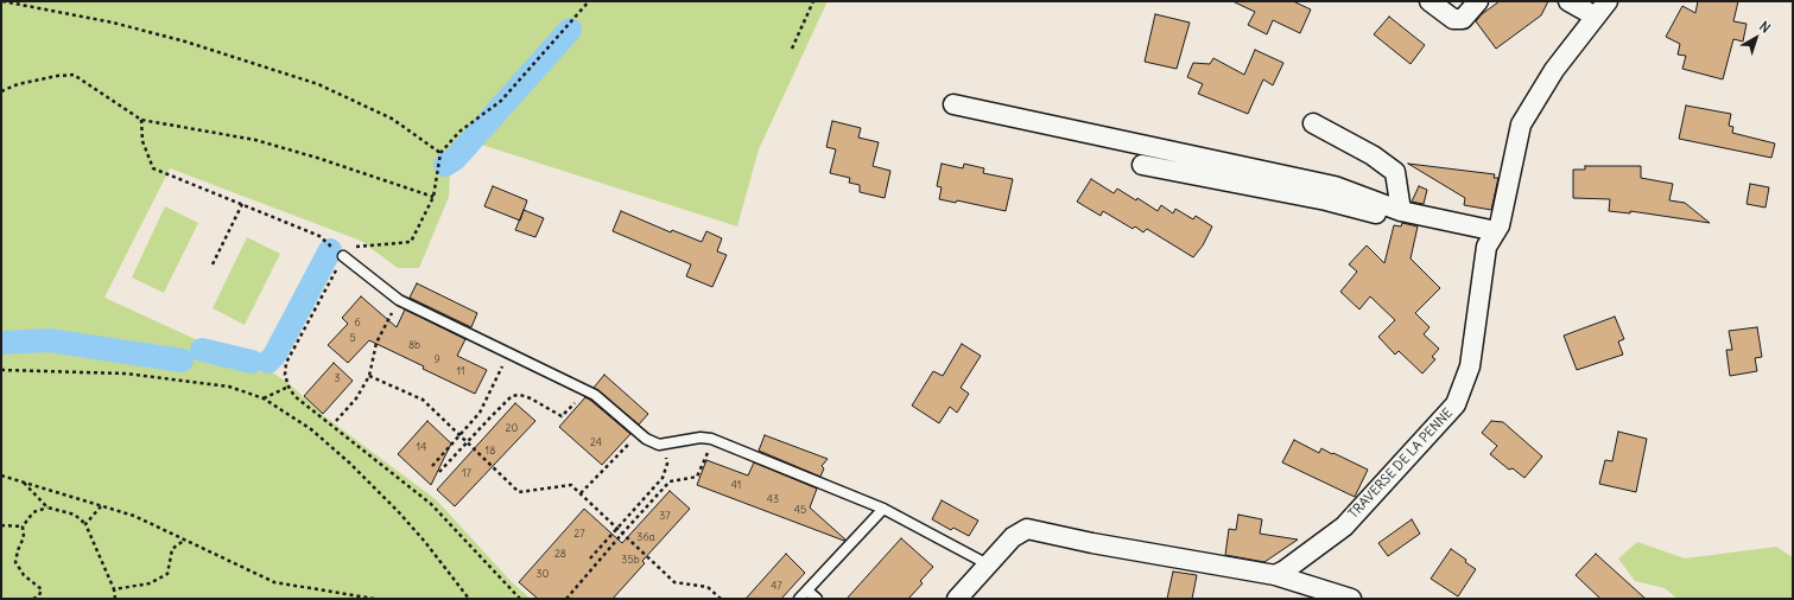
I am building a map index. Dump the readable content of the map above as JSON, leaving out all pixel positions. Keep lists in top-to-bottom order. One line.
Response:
{"streets":{"street":["TRAVERSE DE LA PENNE"]},"house_numbers":["6","5","8b","9","11","3","20","24","14","18","17","41","43","45","37","27","36a","28","35b","30","47"],"north":"top right"}
